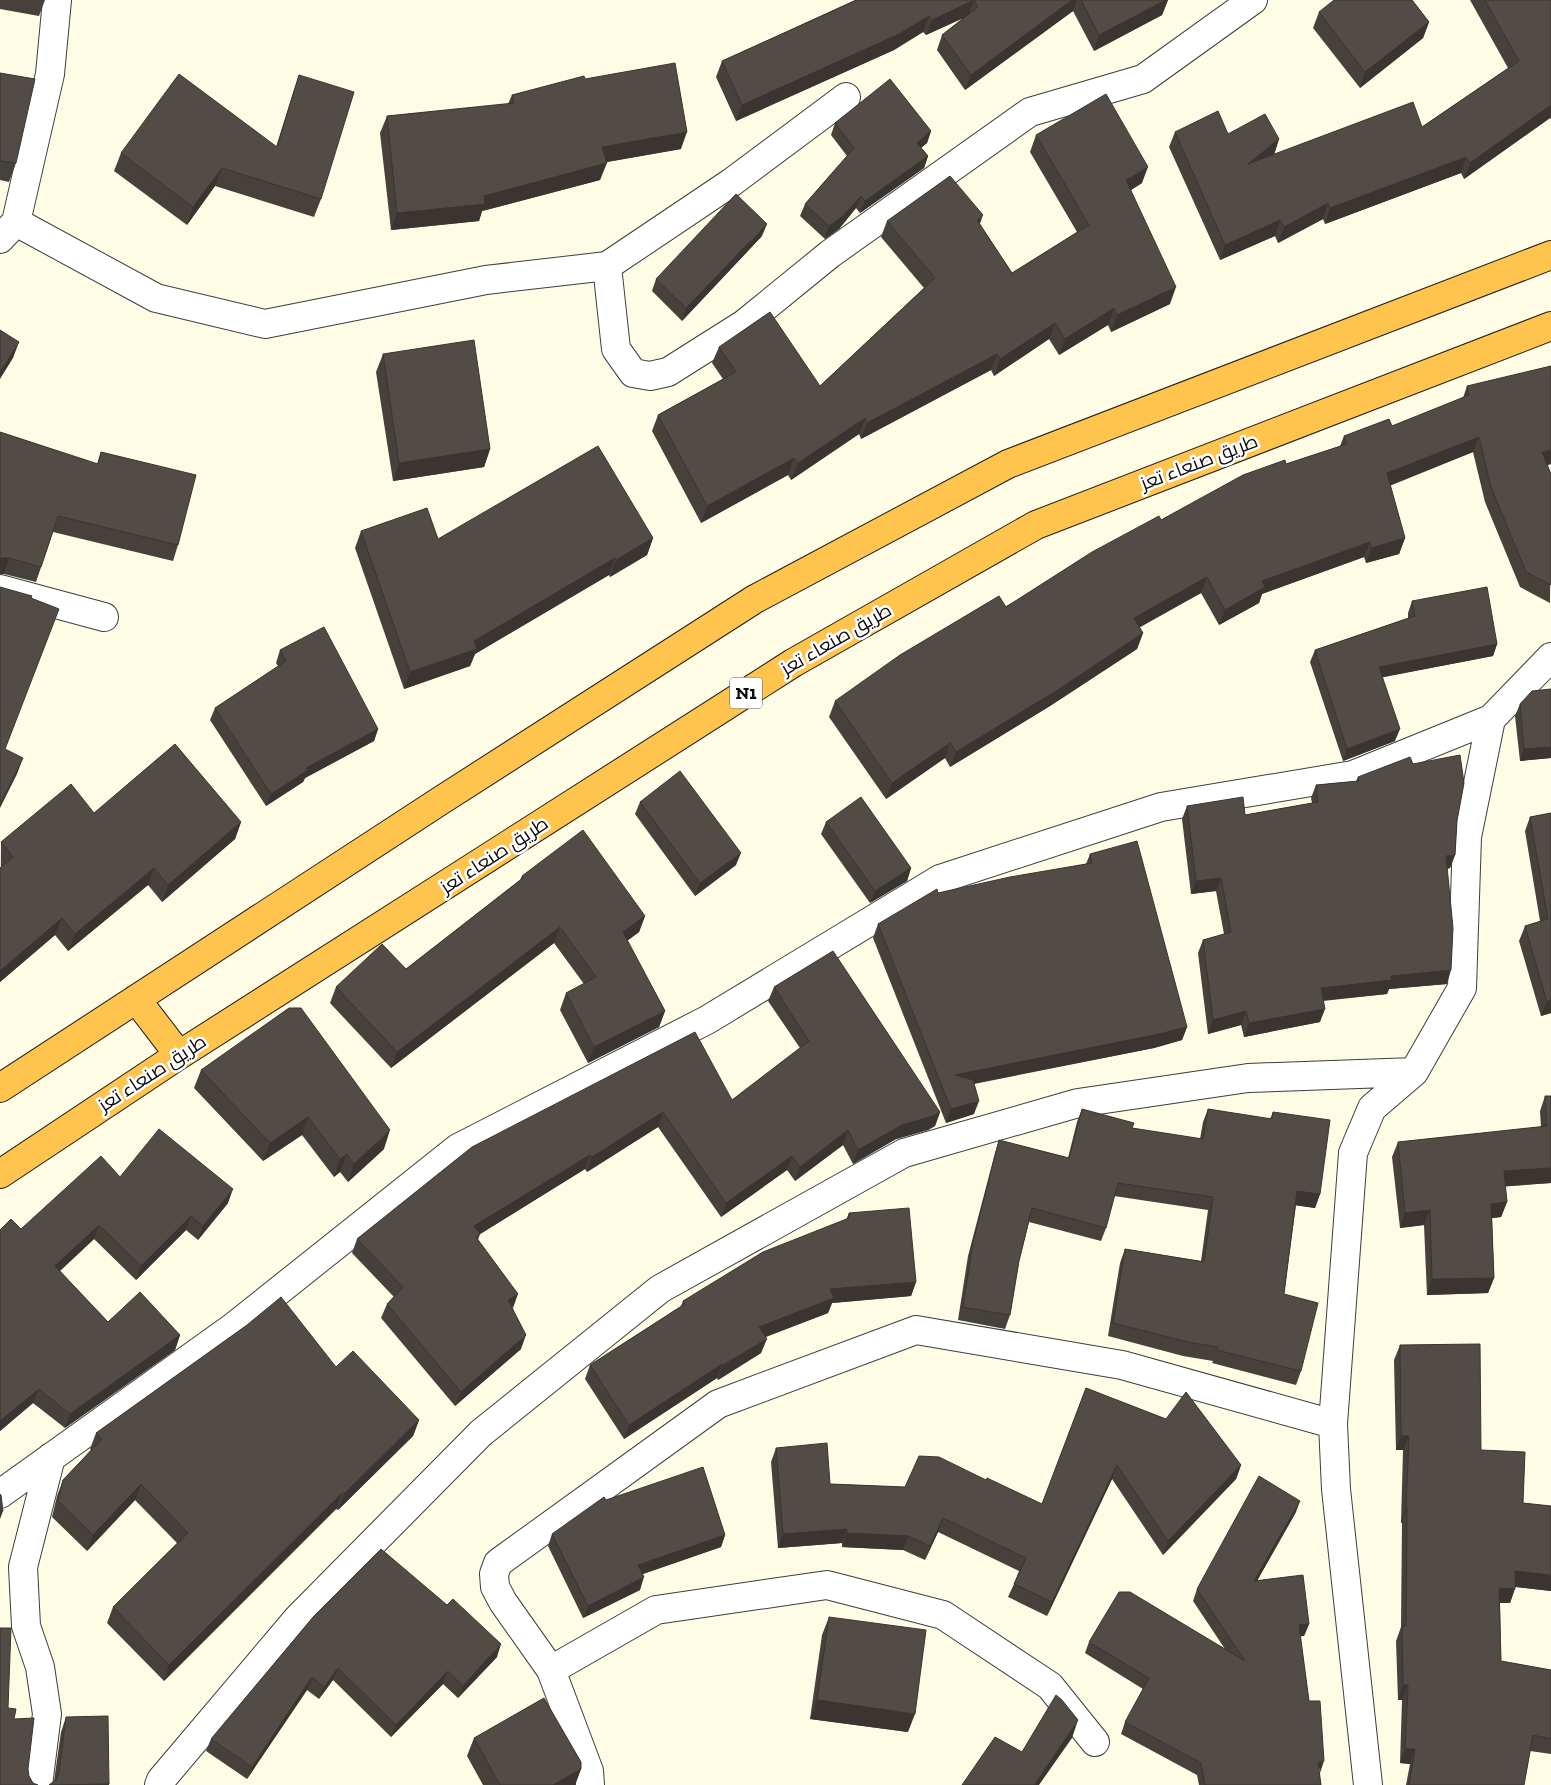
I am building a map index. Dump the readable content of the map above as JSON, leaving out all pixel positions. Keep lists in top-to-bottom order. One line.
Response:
{"streets":{"highway":["طريق صنعاء تعز","N1"]}}
